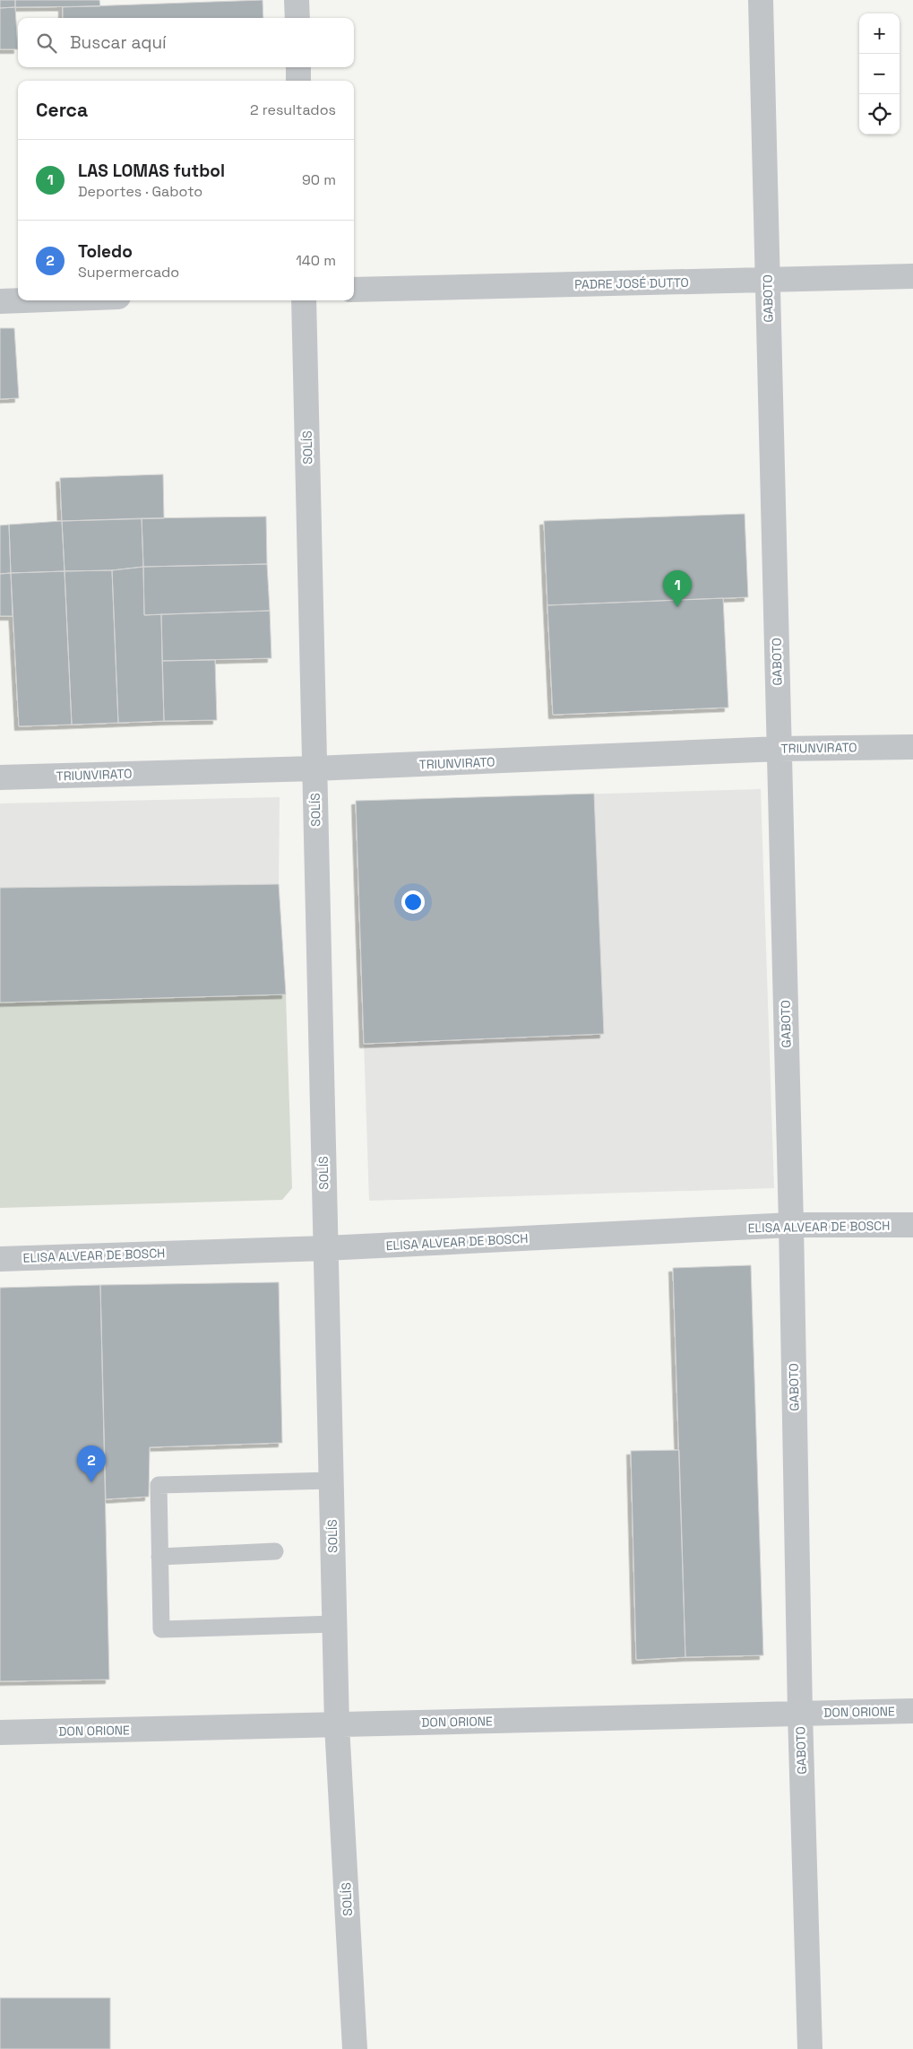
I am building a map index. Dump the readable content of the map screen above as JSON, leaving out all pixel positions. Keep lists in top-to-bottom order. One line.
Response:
{"streets":{"street":["PADRE JOSÉ DUTTO","GABOTO","SOLÍS","TRIUNVIRATO","ELISA ALVEAR DE BOSCH","DON ORIONE"]},"crossings":[["PADRE JOSÉ DUTTO","GABOTO"],["GABOTO","TRIUNVIRATO"],["GABOTO","ELISA ALVEAR DE BOSCH"],["GABOTO","DON ORIONE"],["SOLÍS","TRIUNVIRATO"],["SOLÍS","ELISA ALVEAR DE BOSCH"],["SOLÍS","DON ORIONE"]],"page":{"map_buttons":["+","−"],"search":"Buscar aquí","heading":["Cerca","2 resultados"],"list":[{"mark":"1","name":"LAS LOMAS futbol","note":"Deportes · Gaboto","value":"90 m"},{"mark":"2","name":"Toledo","note":"Supermercado","value":"140 m"}],"pins":["1","2"]}}
